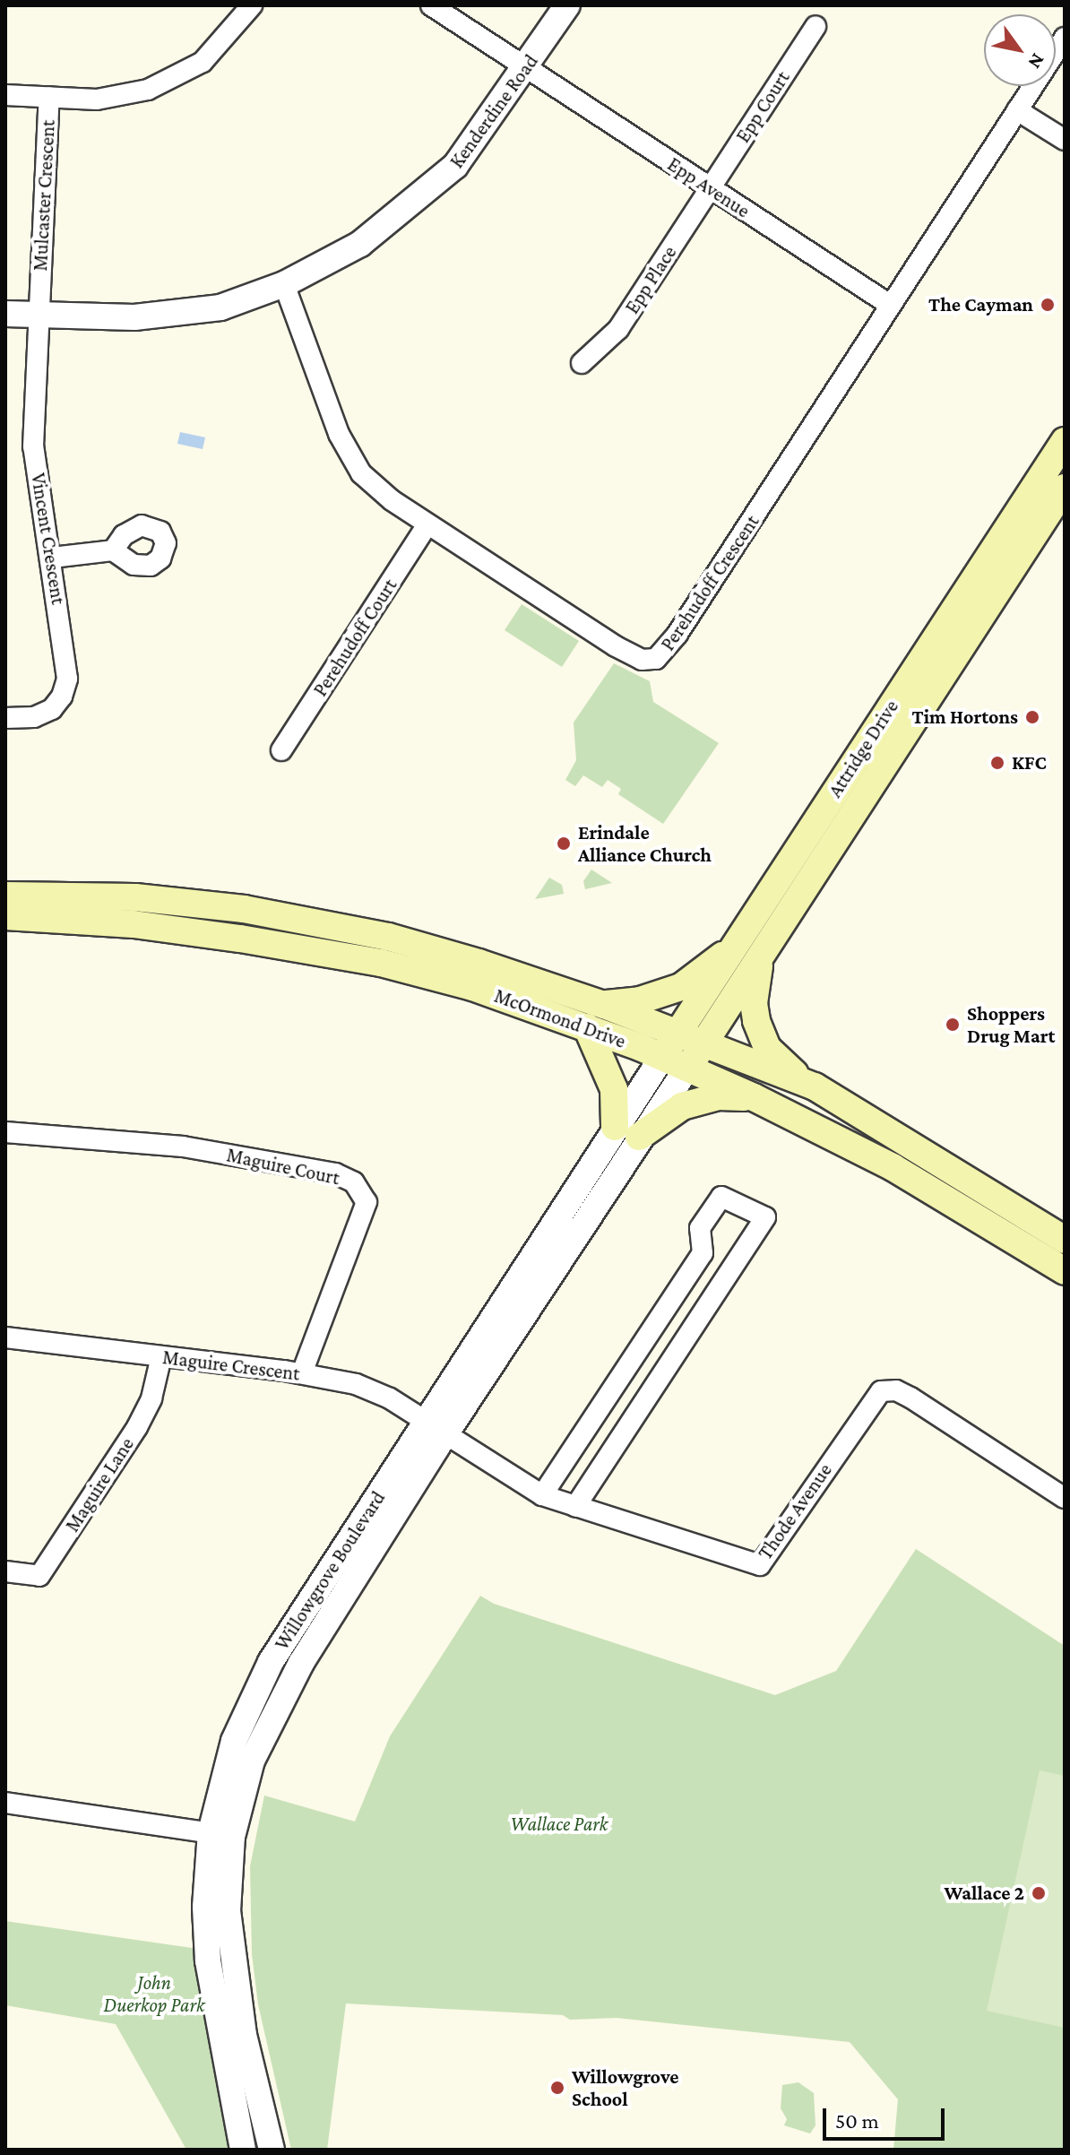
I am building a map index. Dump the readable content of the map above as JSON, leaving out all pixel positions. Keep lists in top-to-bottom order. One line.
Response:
{"streets":{"main road":["Attridge Drive","McOrmond Drive"],"street":["Epp Court","Kenderdine Road","Epp Avenue","Mulcaster Crescent","Epp Place","Vincent Crescent","Perehudoff Crescent","Perehudoff Court","Maguire Court","Maguire Crescent","Maguire Lane","Thode Avenue","Willowgrove Boulevard"]},"crossings":[["Epp Court","Epp Avenue"],["Epp Court","Epp Place"],["Kenderdine Road","Epp Avenue"],["Kenderdine Road","Mulcaster Crescent"],["Kenderdine Road","Vincent Crescent"],["Kenderdine Road","Perehudoff Crescent"],["Epp Avenue","Epp Place"],["Epp Avenue","Perehudoff Crescent"],["Mulcaster Crescent","Vincent Crescent"],["Perehudoff Crescent","Perehudoff Court"],["Attridge Drive","McOrmond Drive"],["Attridge Drive","Willowgrove Boulevard"],["McOrmond Drive","Willowgrove Boulevard"],["Maguire Court","Maguire Crescent"],["Maguire Crescent","Maguire Lane"],["Maguire Crescent","Thode Avenue"],["Maguire Crescent","Willowgrove Boulevard"],["Thode Avenue","Willowgrove Boulevard"]],"parks":["Wallace Park","John Duerkop Park"],"places":["The Cayman","Tim Hortons","KFC","Erindale Alliance Church","Shoppers Drug Mart","Wallace 2","Willowgrove School"],"scale_bar":"50 m","north":"bottom right"}
